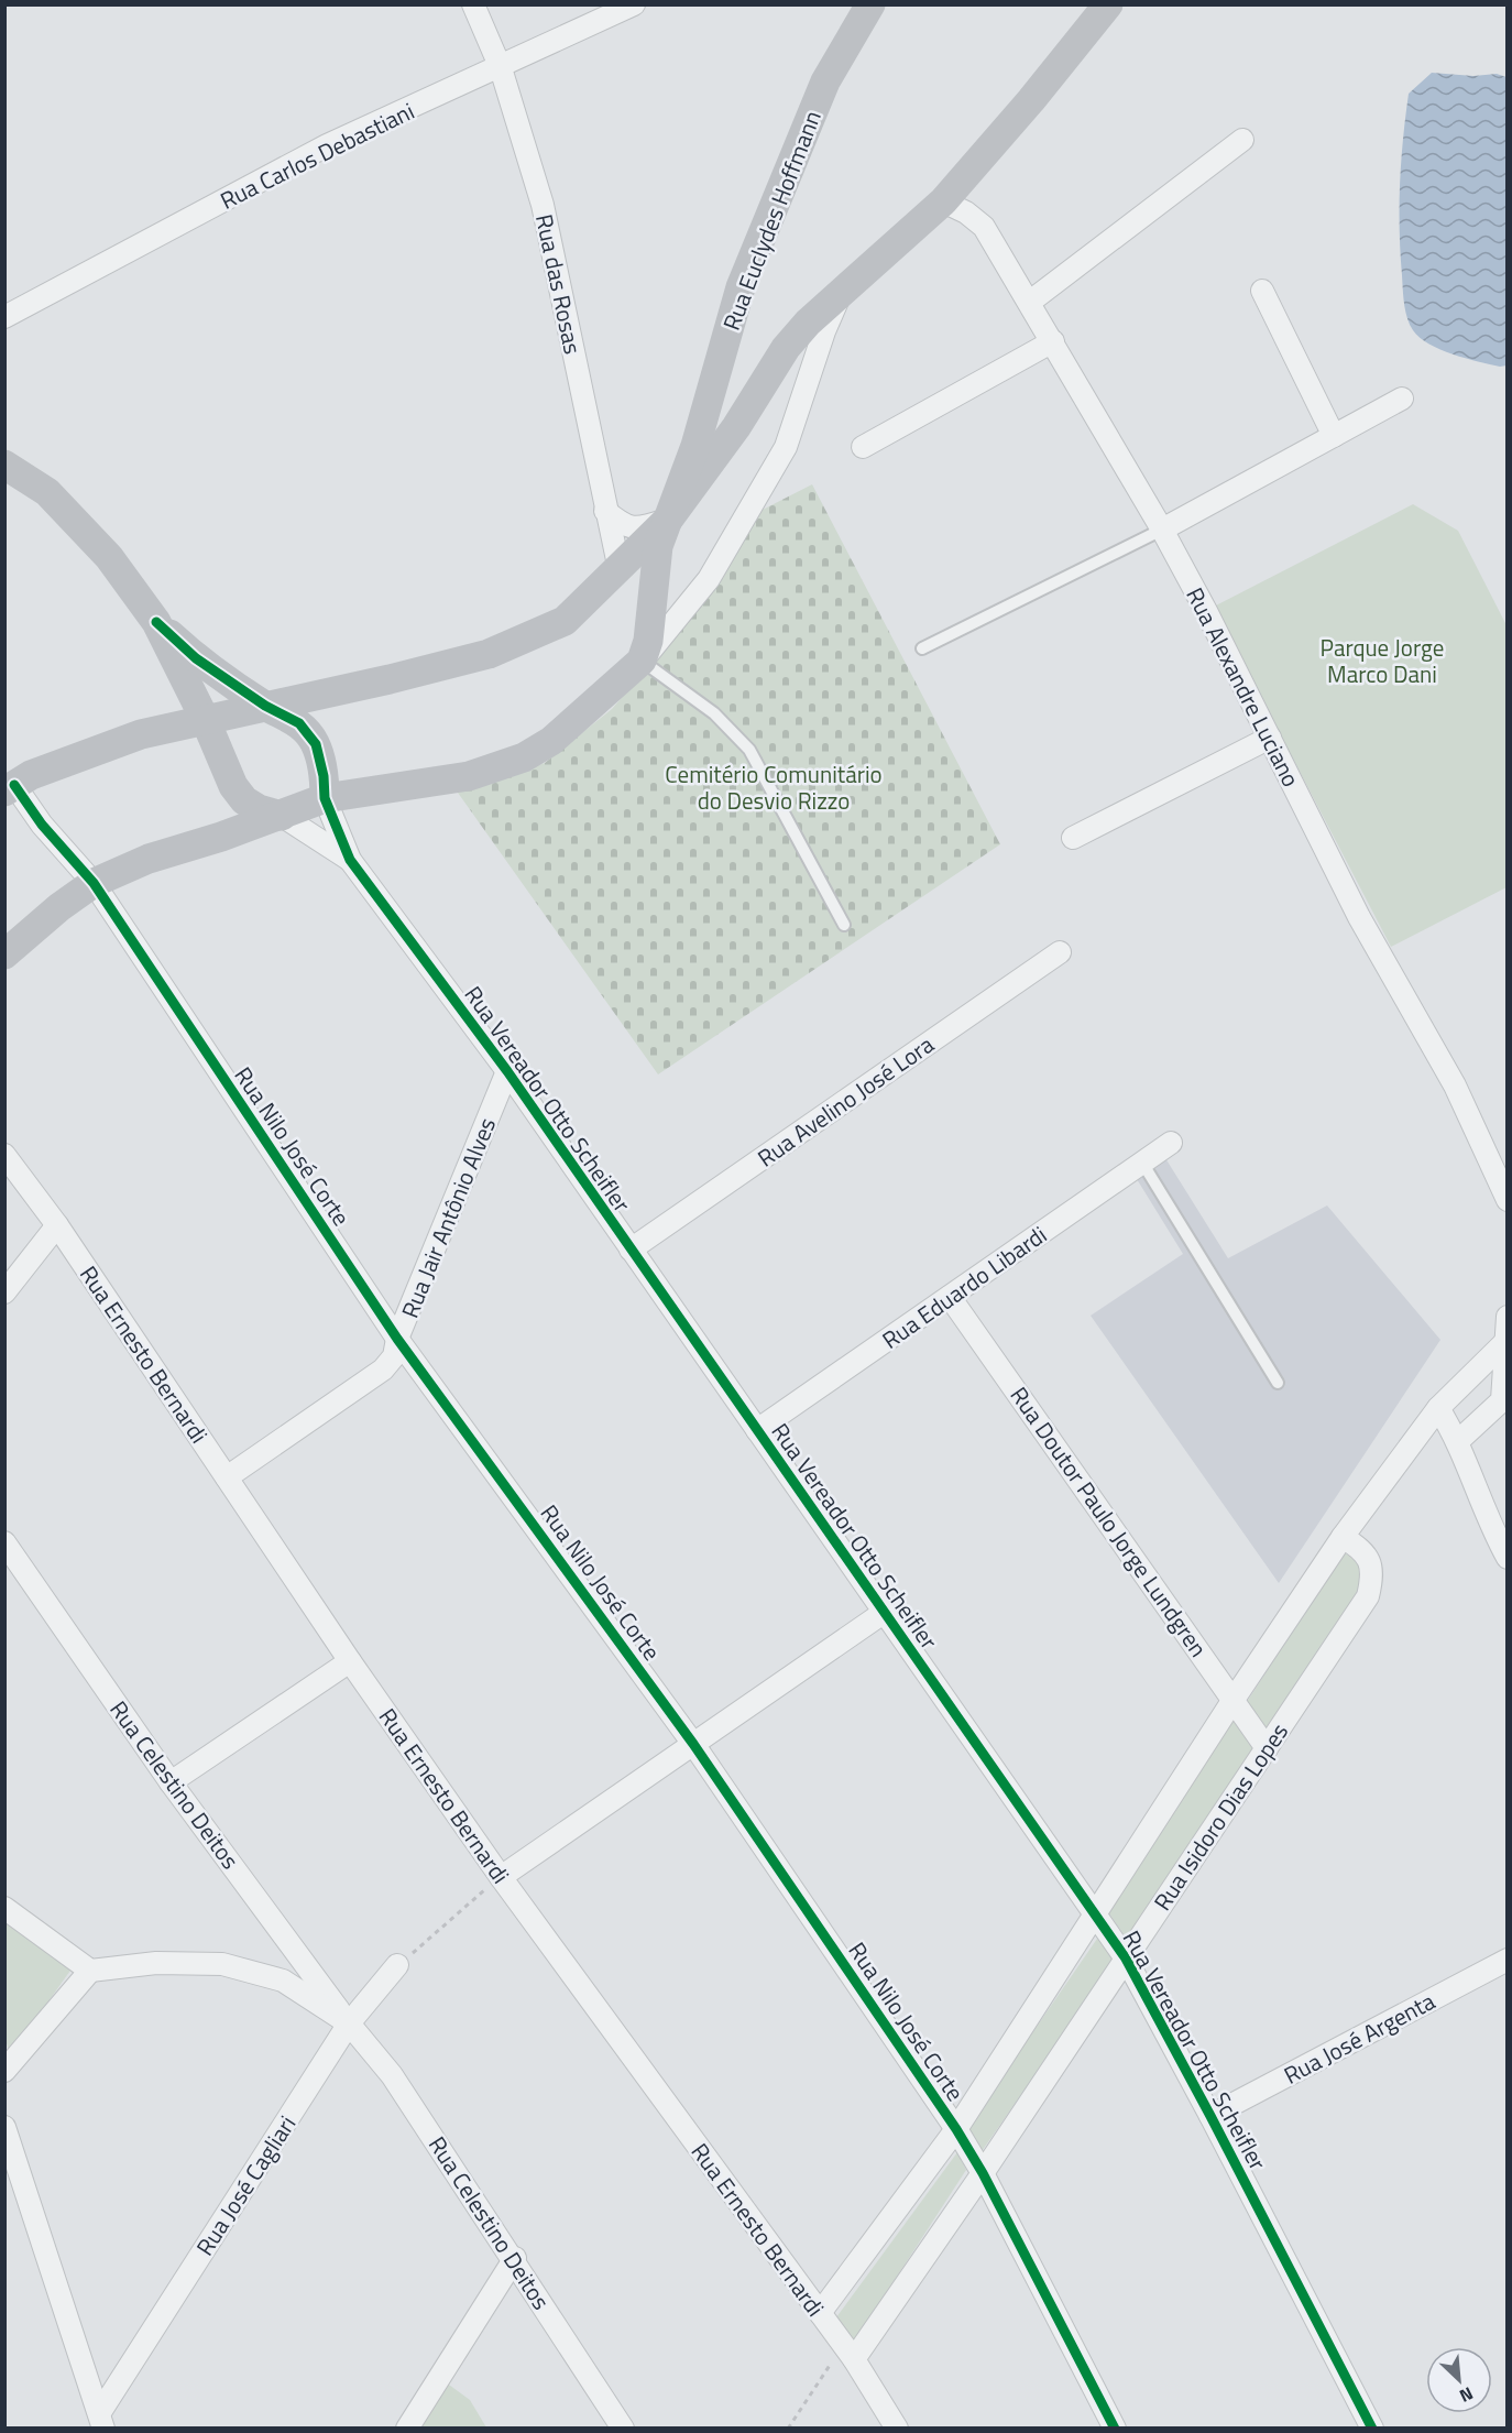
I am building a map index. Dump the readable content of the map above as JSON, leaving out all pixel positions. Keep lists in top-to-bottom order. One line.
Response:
{"streets":{"street":["Rua Carlos Debastiani","Rua Euclydes Hoffmann","Rua das Rosas","Rua Alexandre Luciano","Rua Vereador Otto Scheifler","Rua Avelino José Lora","Rua Nilo José Corte","Rua Jair Antônio Alves","Rua Eduardo Libardi","Rua Ernesto Bernardi","Rua Doutor Paulo Jorge Lundgren","Rua Celestino Deitos","Rua Isidoro Dias Lopes","Rua José Argenta","Rua José Cagliari"]},"crossings":[["Rua Carlos Debastiani","Rua das Rosas"],["Rua Vereador Otto Scheifler","Rua Avelino José Lora"],["Rua Vereador Otto Scheifler","Rua Jair Antônio Alves"],["Rua Vereador Otto Scheifler","Rua Eduardo Libardi"],["Rua Vereador Otto Scheifler","Rua Isidoro Dias Lopes"],["Rua Vereador Otto Scheifler","Rua José Argenta"],["Rua Nilo José Corte","Rua Jair Antônio Alves"],["Rua Nilo José Corte","Rua Isidoro Dias Lopes"],["Rua Jair Antônio Alves","Rua Ernesto Bernardi"],["Rua Eduardo Libardi","Rua Doutor Paulo Jorge Lundgren"],["Rua Ernesto Bernardi","Rua Isidoro Dias Lopes"],["Rua Doutor Paulo Jorge Lundgren","Rua Isidoro Dias Lopes"],["Rua Celestino Deitos","Rua José Cagliari"]],"parks":["Parque Jorge Marco Dani","Cemitério Comunitário do Desvio Rizzo"],"north":"bottom right"}
